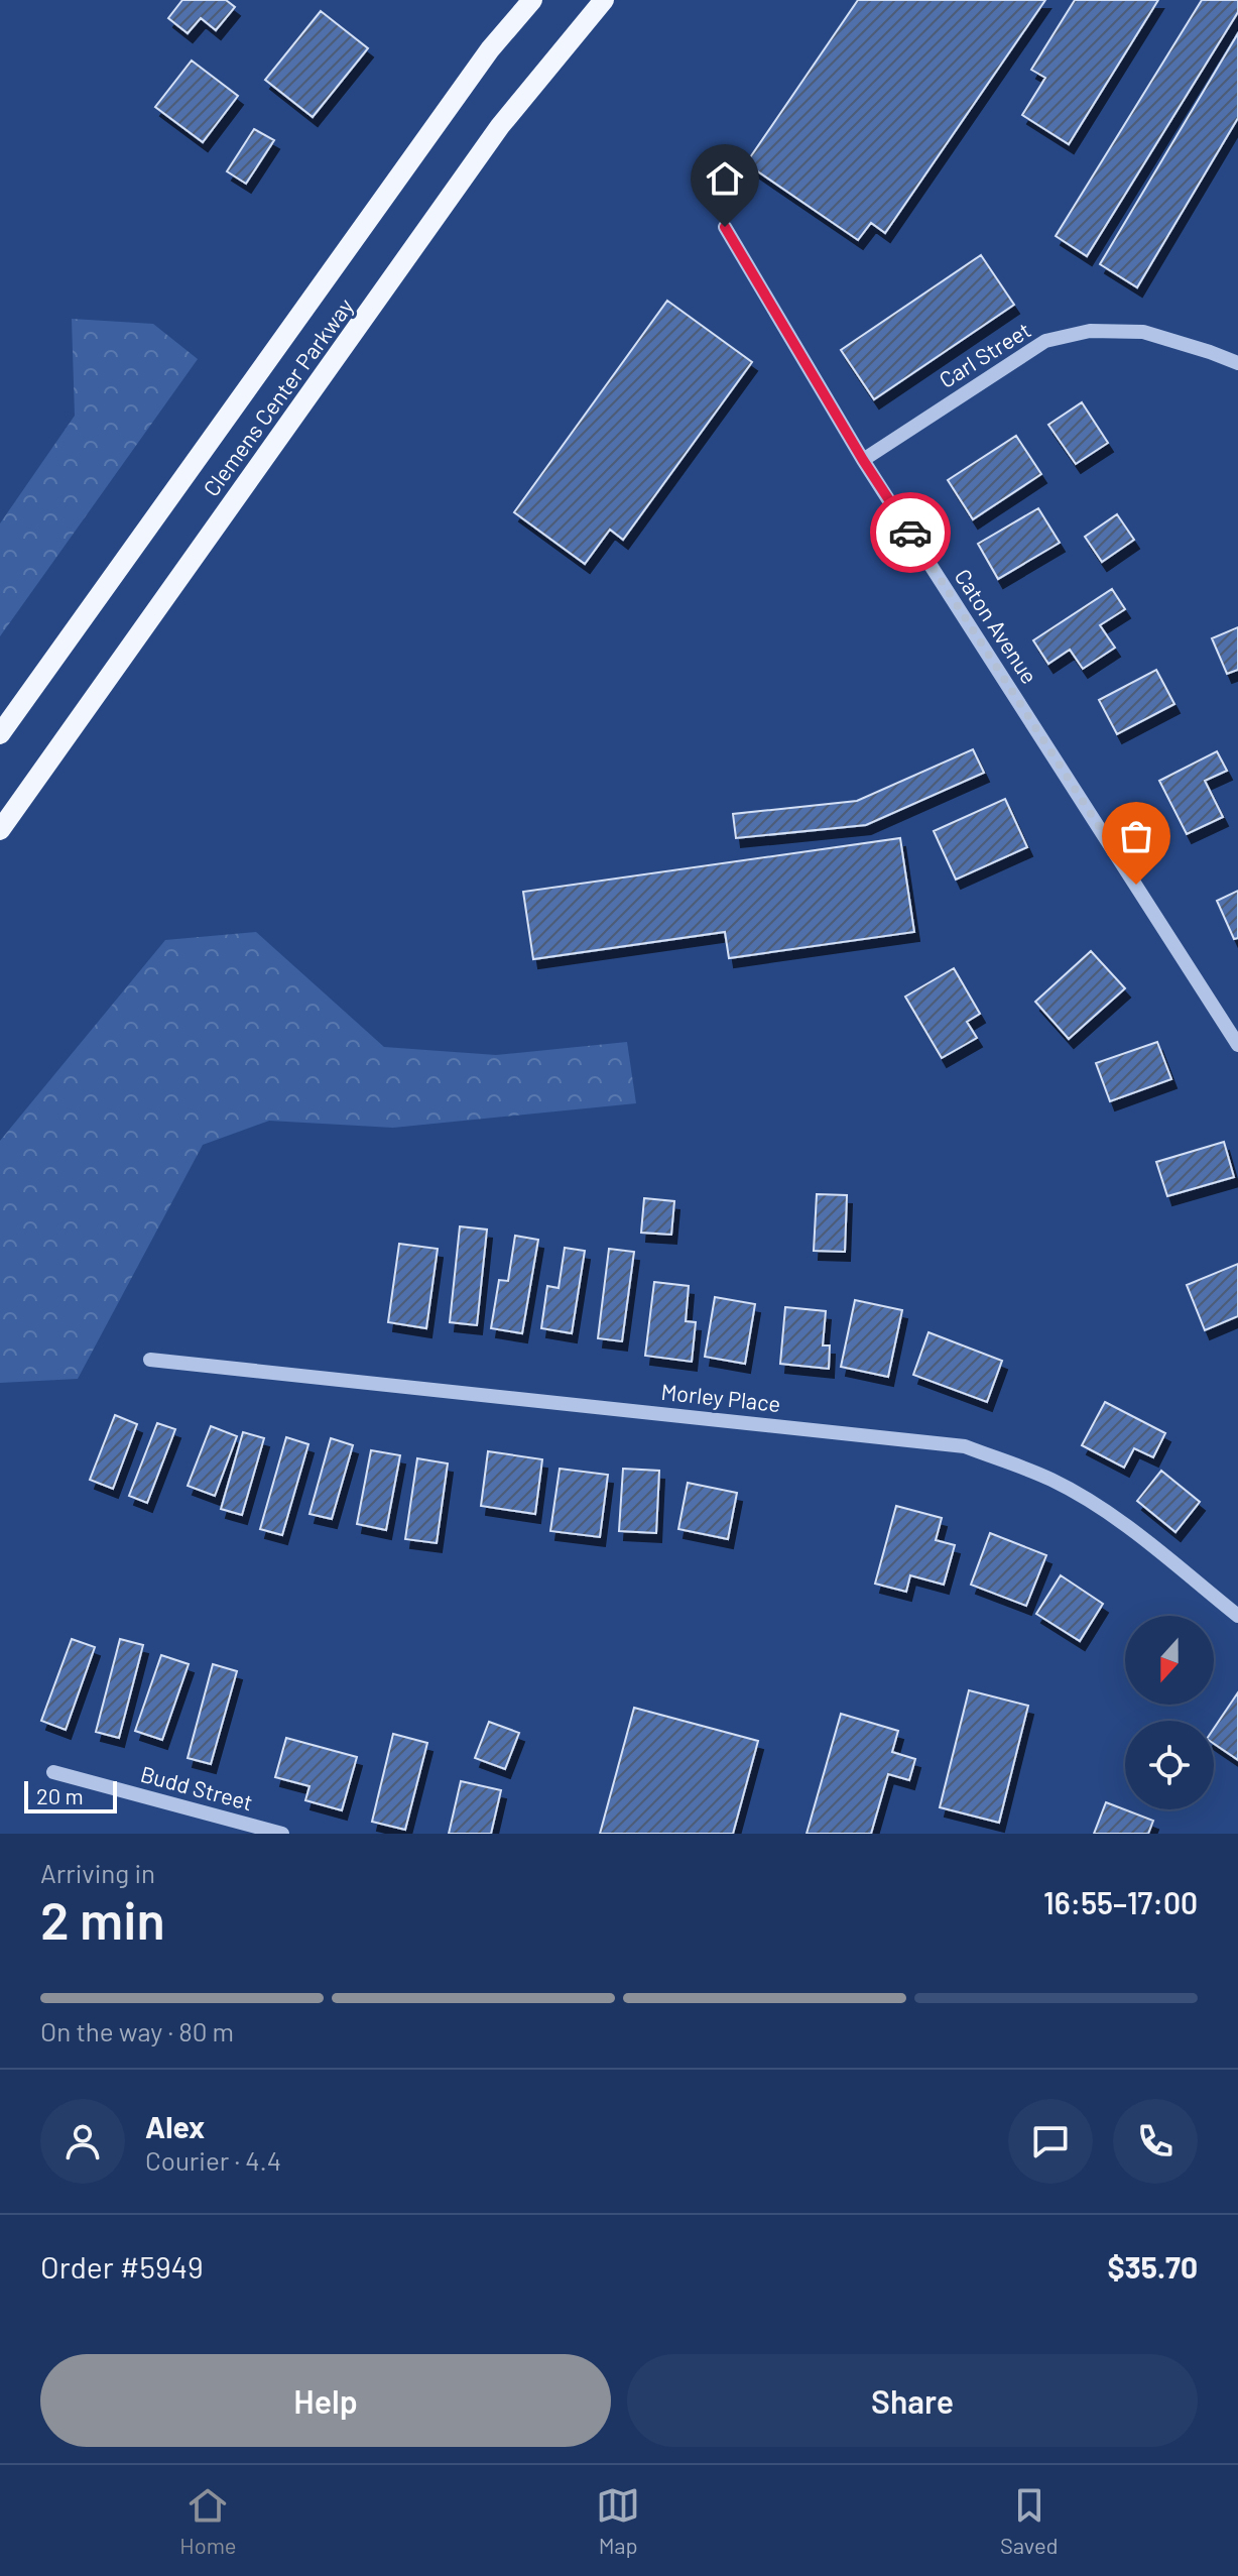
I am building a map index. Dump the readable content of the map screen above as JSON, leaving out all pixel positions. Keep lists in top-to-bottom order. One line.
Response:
{"streets":{"main road":["Clemens Center Parkway"],"street":["Carl Street","Caton Avenue","Morley Place","Budd Street"]},"crossings":[["Carl Street","Caton Avenue"]],"scale_bar":"20 m","north":"bottom","page":{"scale":"20 m","heading":["2 min","Arriving in","16:55–17:00"],"panel":["Alex","Courier · 4.4","Order #5949","$35.70"],"bar":"On the way · 80 m","buttons":["Help","Share"],"tabs":["Home","Map","Saved"]}}
